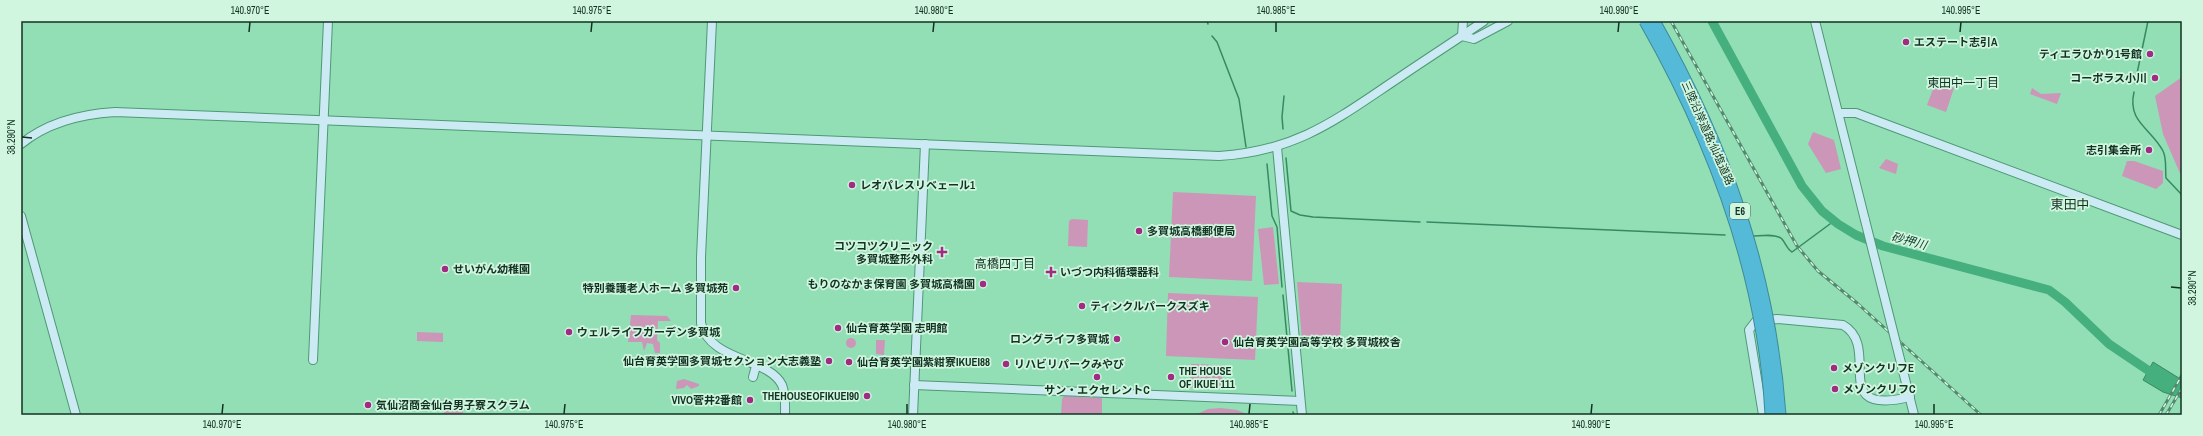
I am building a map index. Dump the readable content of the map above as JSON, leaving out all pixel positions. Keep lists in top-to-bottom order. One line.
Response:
{"streets":{"highway":["三陸沿岸道路;仙塩道路","E6"]},"districts":["東田中一丁目","東田中","高橋四丁目"],"water":["砂押川"],"places":{"other":["エステート志引A","ティエラひかり1号館","コーポラス小川","志引集会所","レオパレスリベェール1","多賀城高橋郵便局","せいがん幼稚園","もりのなかま保育園 多賀城高橋園","特別養護老人ホーム 多賀城苑","ティンクルパークスズキ","仙台育英学園 志明館","ウェルライフガーデン多賀城","ロングライフ多賀城","仙台育英学園高等学校 多賀城校舎","仙台育英学園多賀城セクション大志義塾","仙台育英学園紫紺寮IKUEI88","リハビリパークみやび","メゾンクリフE","サン・エクセレントC","THE HOUSE OF IKUEI 111","メゾンクリフC","THEHOUSEOFIKUEI90","VIVO菅井2番館","気仙沼商会仙台男子寮スクラム"],"health":["コツコツクリニック 多賀城整形外科","いづつ内科循環器科"]},"coordinates":["140.970°E","140.975°E","140.980°E","140.985°E","140.990°E","140.995°E","38.290°N"]}
